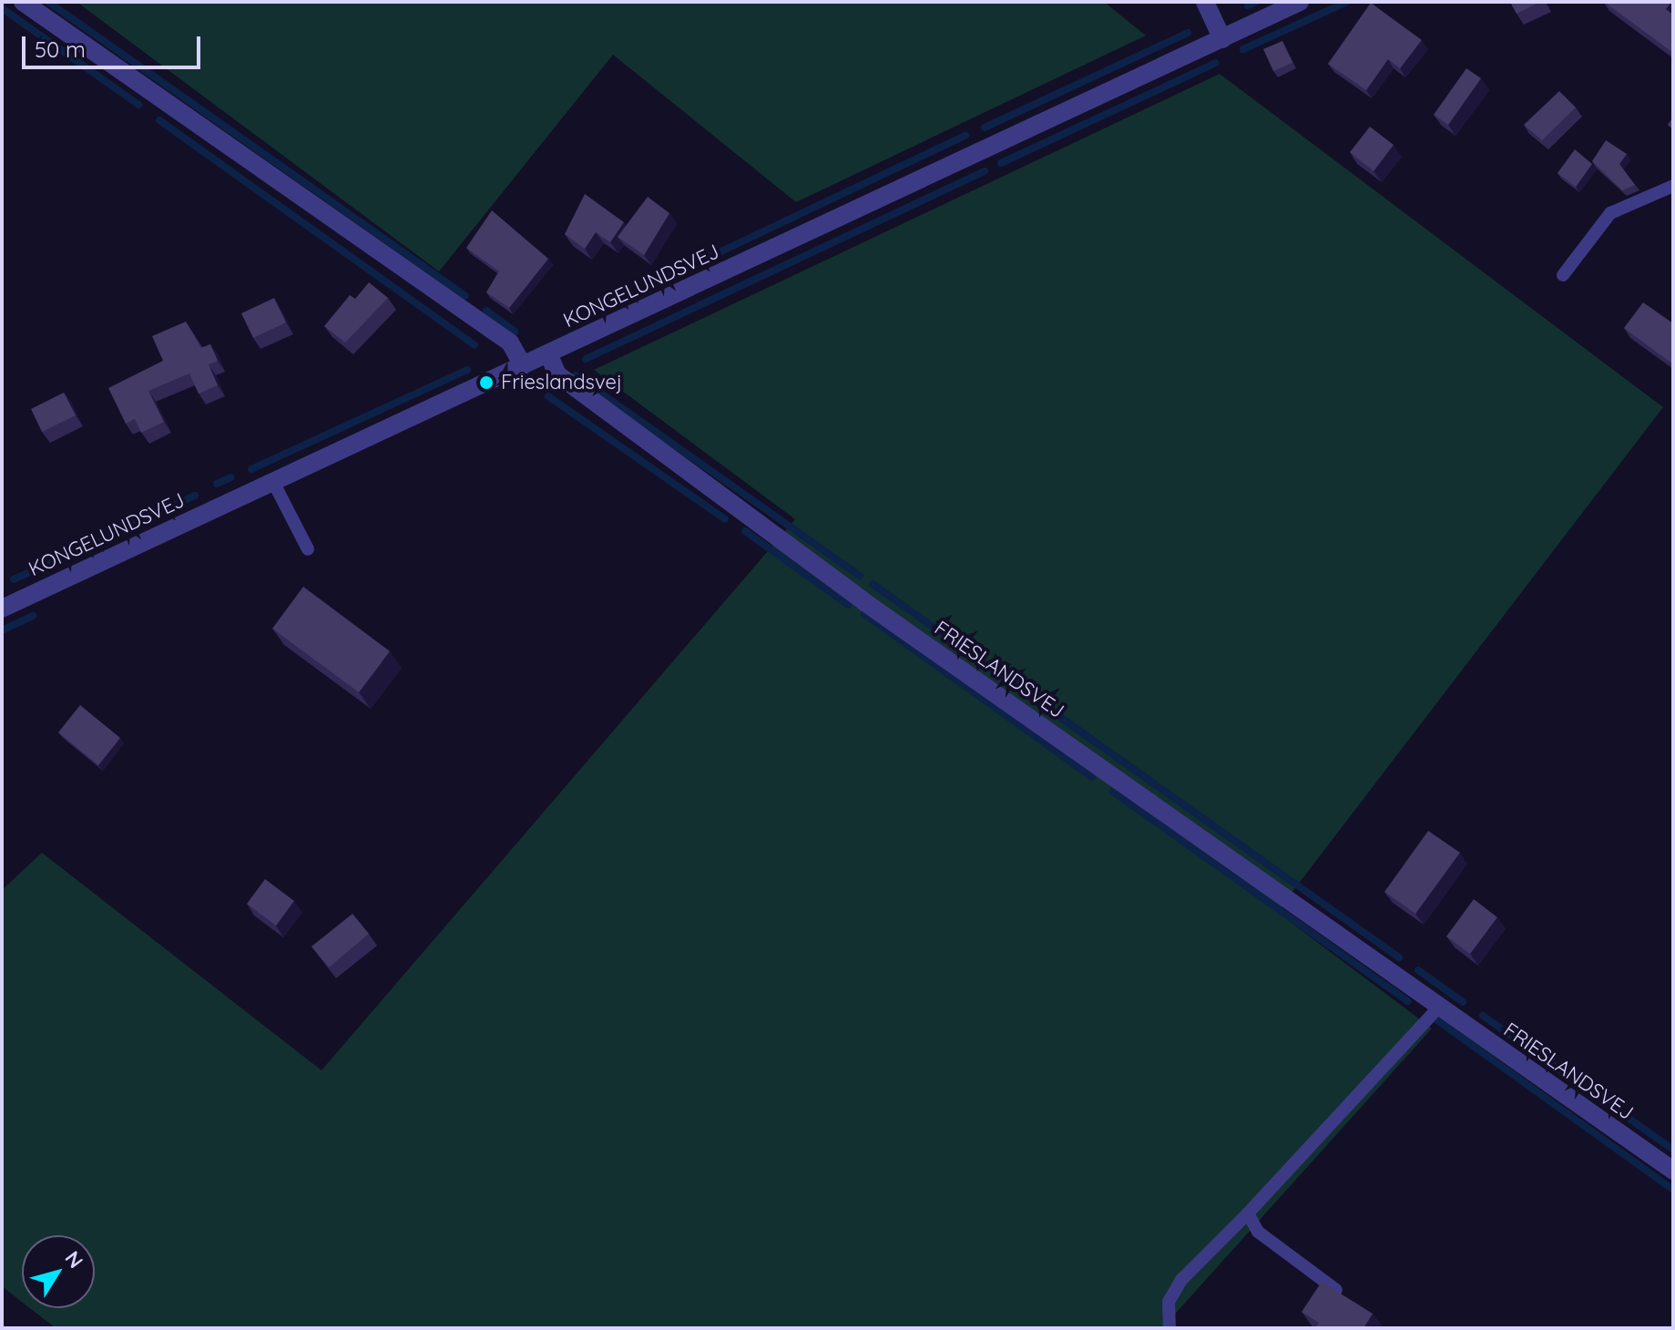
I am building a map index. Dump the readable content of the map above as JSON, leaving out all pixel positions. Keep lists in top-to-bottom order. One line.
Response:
{"streets":{"street":["KONGELUNDSVEJ","FRIESLANDSVEJ"]},"crossings":[["KONGELUNDSVEJ","FRIESLANDSVEJ"]],"places":["Frieslandsvej"],"scale_bar":"50 m","north":"top right"}
